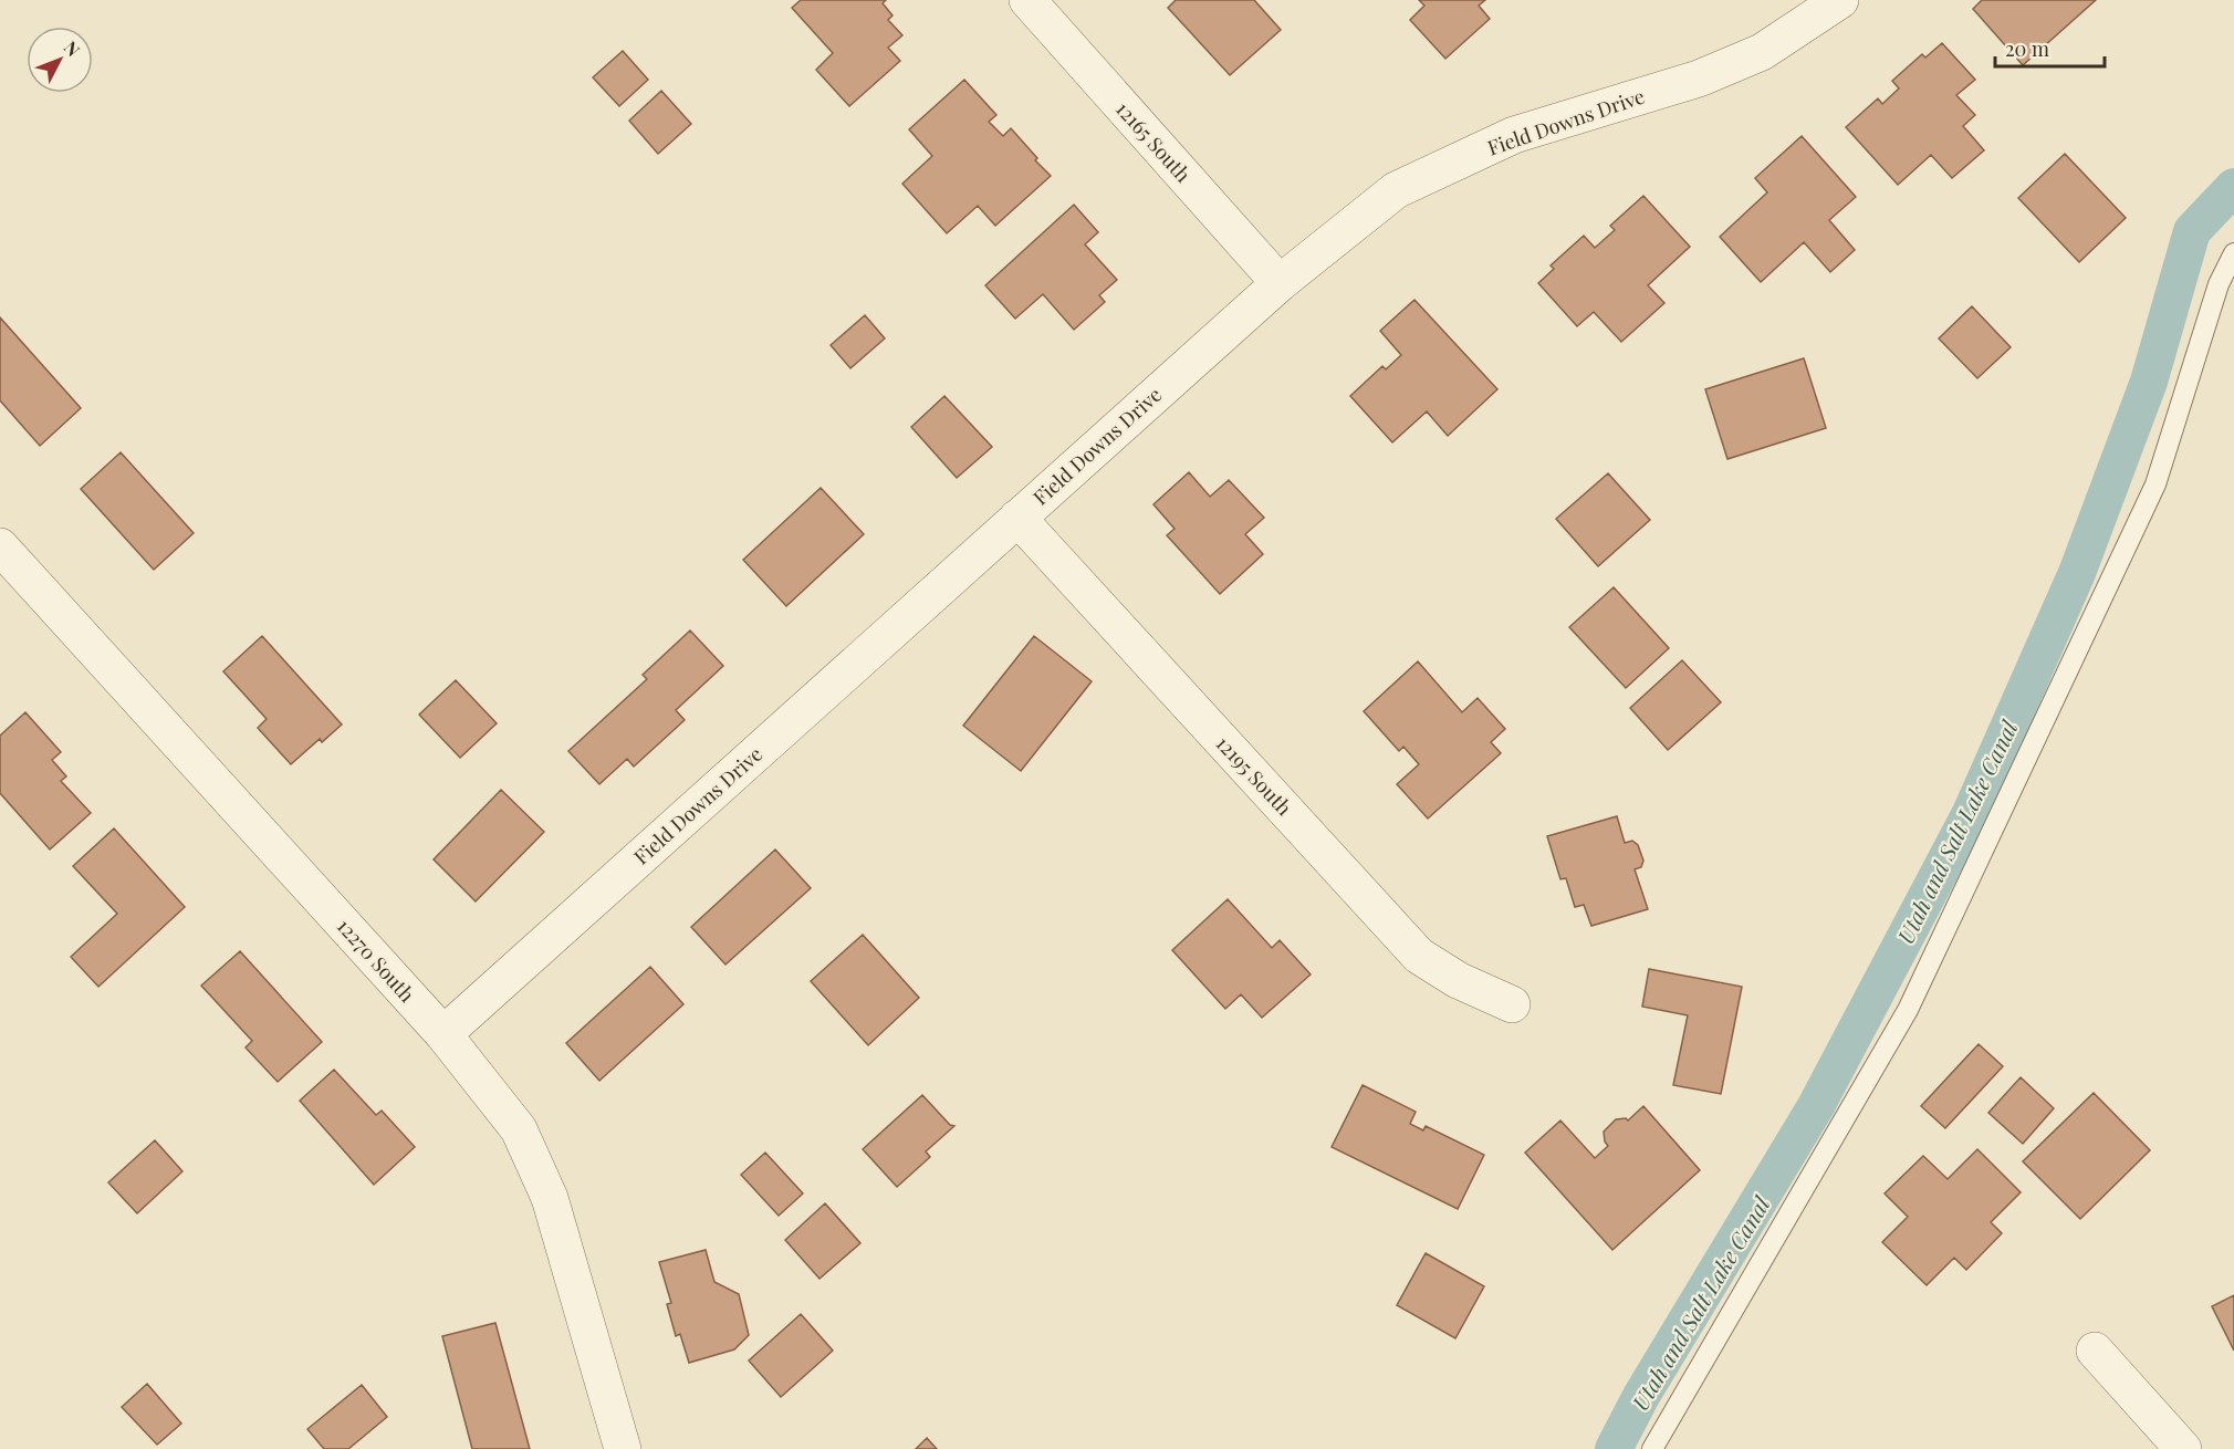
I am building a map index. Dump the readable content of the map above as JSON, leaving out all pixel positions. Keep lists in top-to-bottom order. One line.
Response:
{"streets":{"street":["Field Downs Drive","12165 South","12195 South","12270 South"]},"crossings":[["Field Downs Drive","12165 South"],["Field Downs Drive","12195 South"],["Field Downs Drive","12270 South"]],"water":["Utah and Salt Lake Canal"],"scale_bar":"20 m","north":"top right"}
